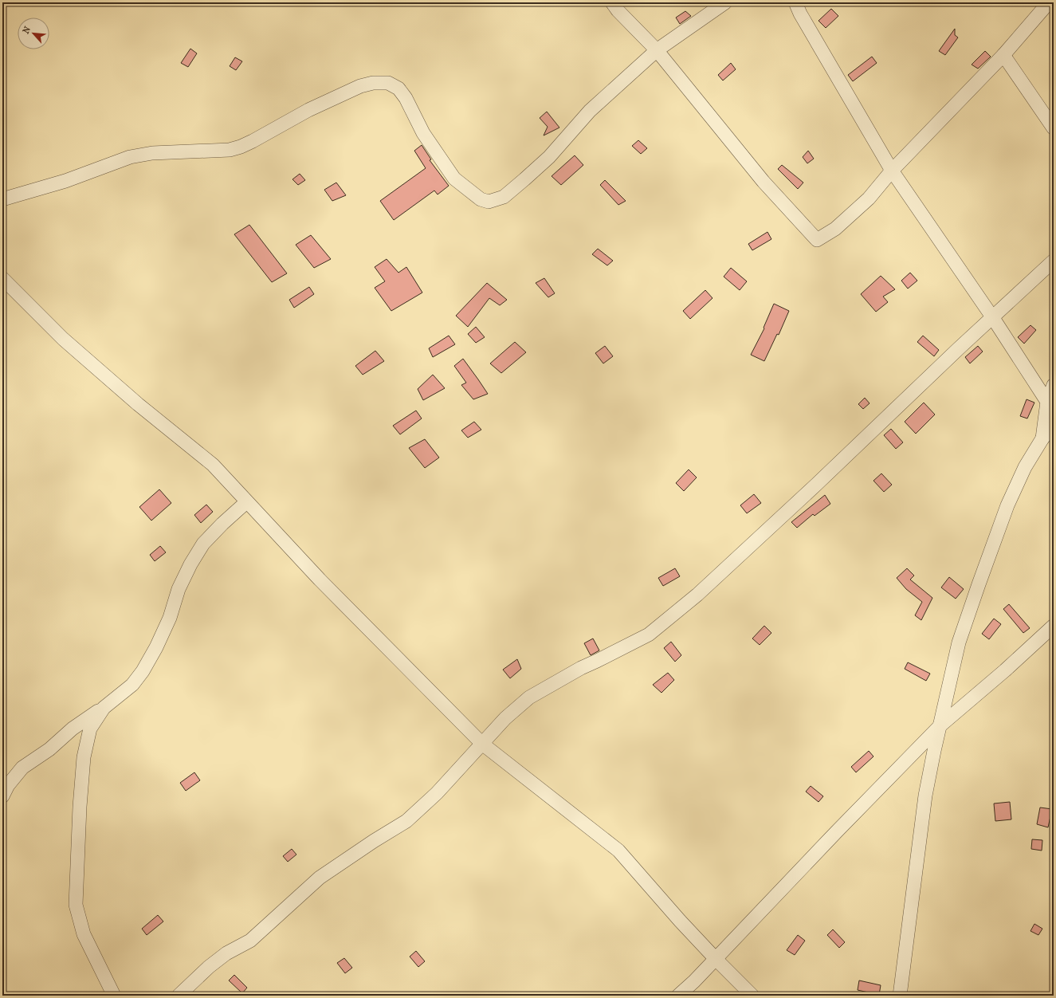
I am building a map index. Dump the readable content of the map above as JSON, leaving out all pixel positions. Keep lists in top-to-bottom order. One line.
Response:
{"north":"top left"}
